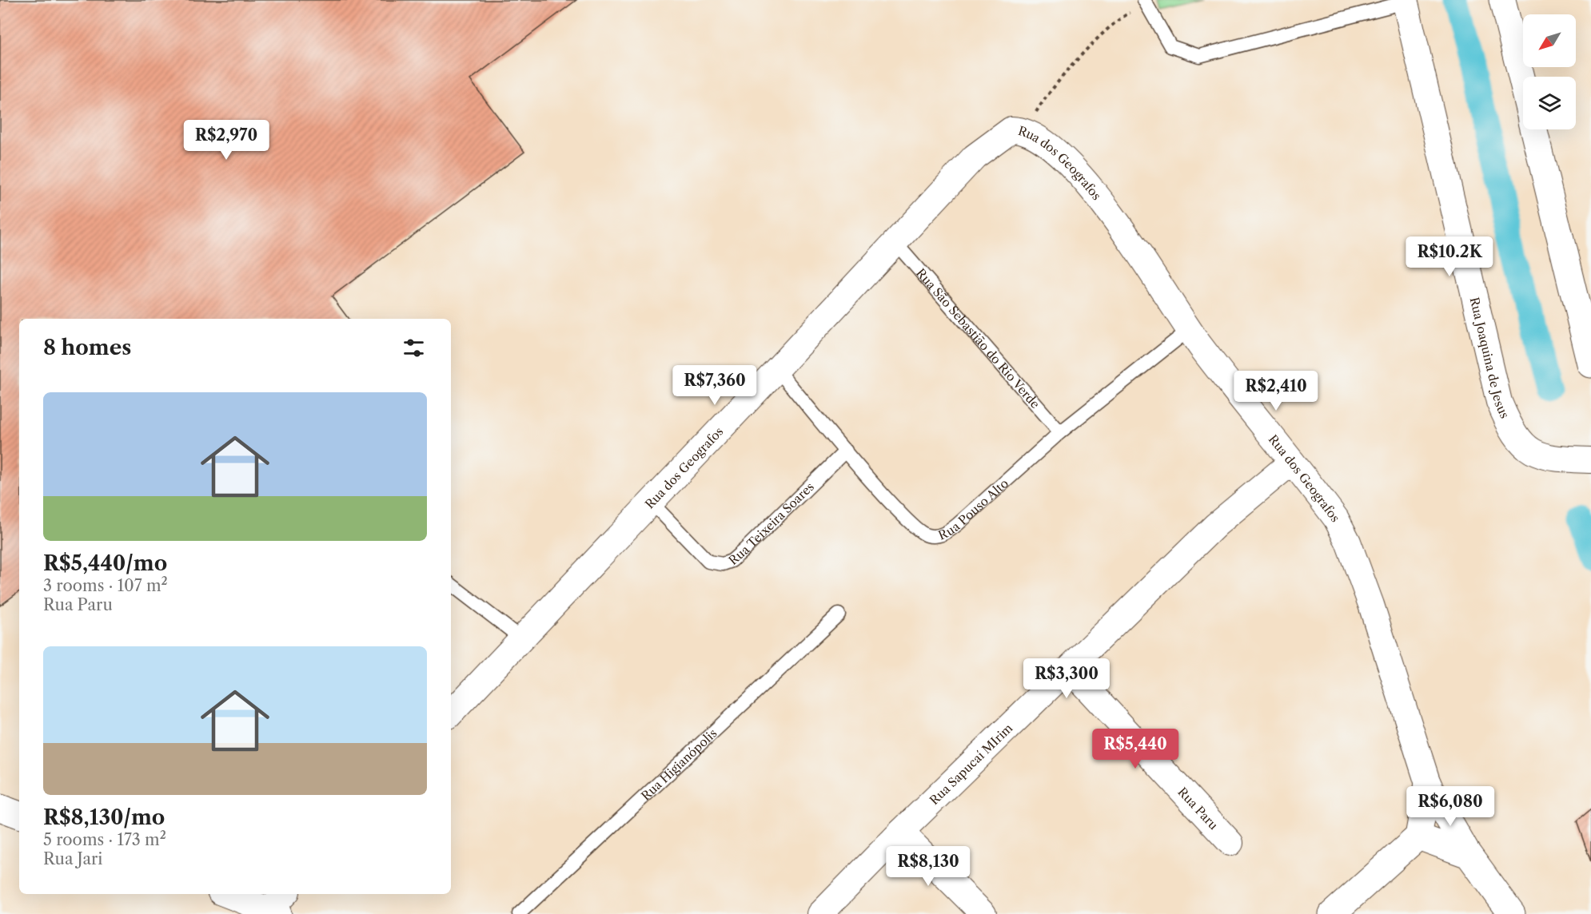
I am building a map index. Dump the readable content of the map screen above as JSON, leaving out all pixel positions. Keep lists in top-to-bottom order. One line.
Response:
{"streets":{"street":["Rua dos Geografos","Rua Joaquina de Jesus","Rua Sapucaí MIrim","Rua Paru"],"lane":["Rua São Sebastião do Rio Verde","Rua Pouso Alto","Rua Teixeira Soares","Rua Higianópolis"]},"crossings":[["Rua dos Geografos","Rua São Sebastião do Rio Verde"],["Rua dos Geografos","Rua Pouso Alto"],["Rua dos Geografos","Rua Teixeira Soares"],["Rua dos Geografos","Rua Sapucaí MIrim"],["Rua São Sebastião do Rio Verde","Rua Pouso Alto"],["Rua Pouso Alto","Rua Teixeira Soares"],["Rua Sapucaí MIrim","Rua Paru"]],"north":"bottom left","page":{"price":["R$2,970","R$10.2K","R$7,360","R$2,410","R$3,300","R$5,440","R$6,080","R$8,130"],"heading":"8 homes","list":[{"name":"R$5,440/mo","note":"3 rooms · 107 m² · Rua Paru"},{"name":"R$8,130/mo","note":"5 rooms · 173 m² · Rua Jari"}]}}
